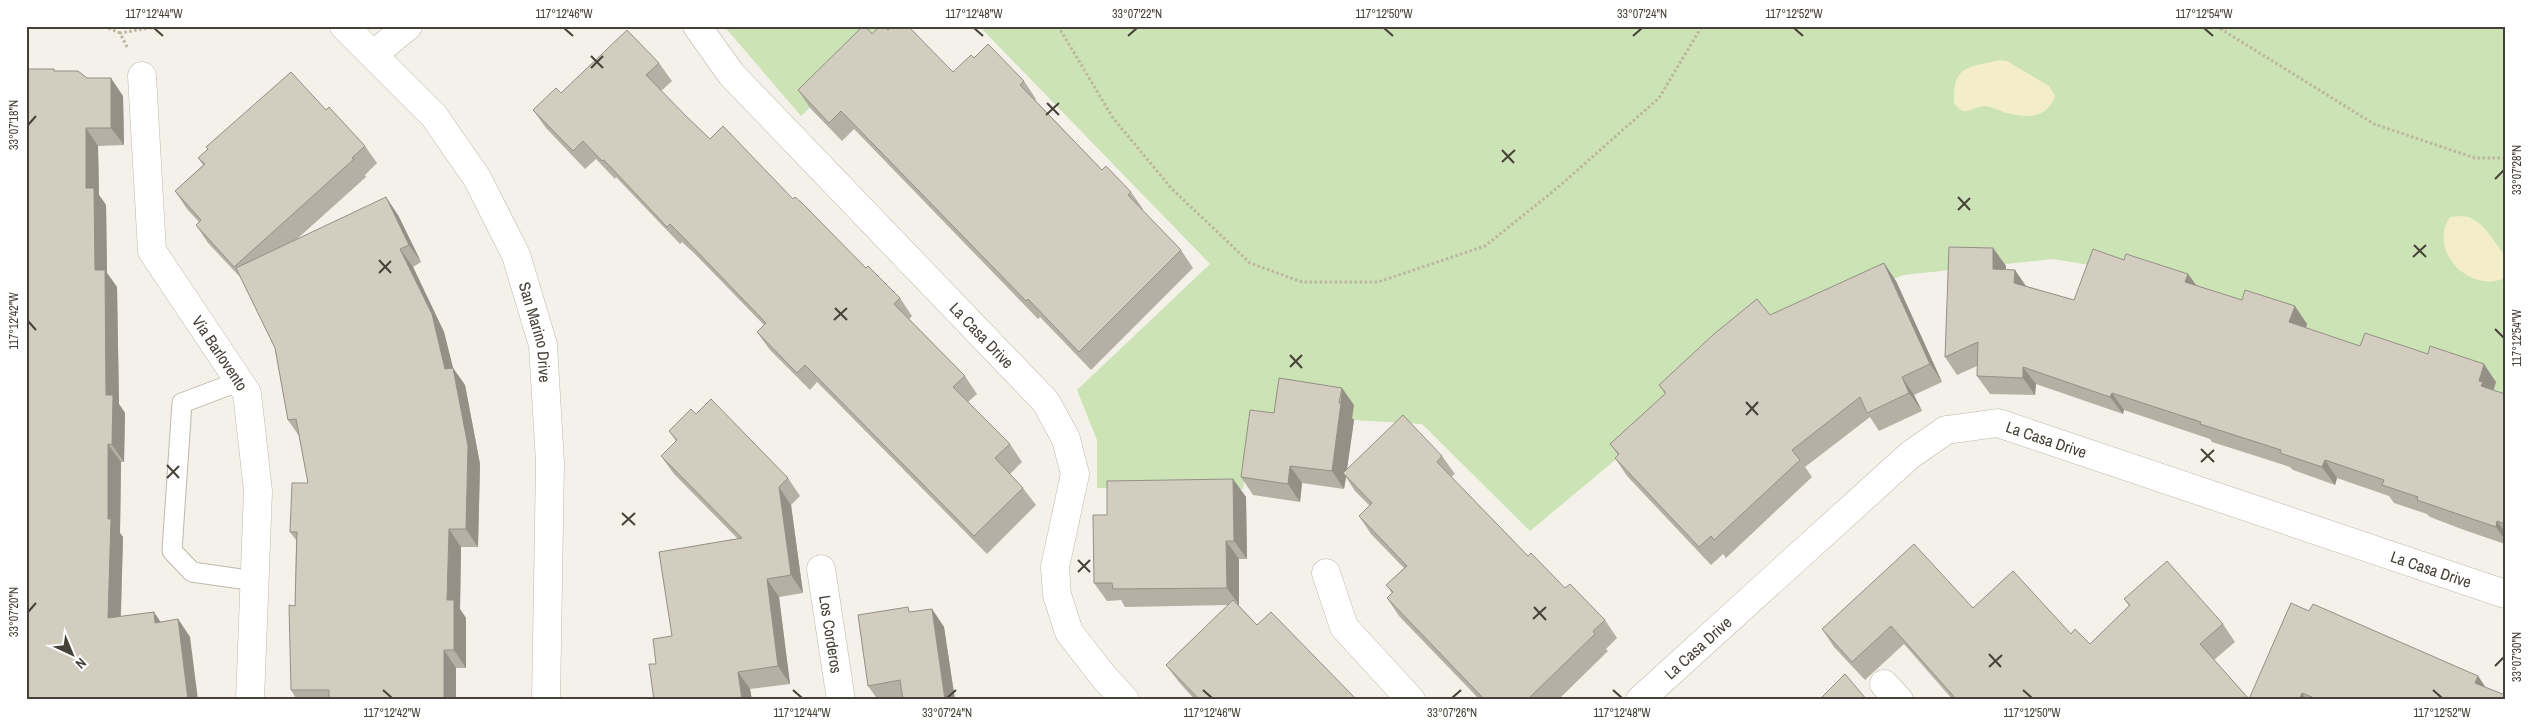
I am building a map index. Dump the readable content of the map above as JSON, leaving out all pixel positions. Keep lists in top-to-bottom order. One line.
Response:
{"streets":{"street":["San Marino Drive","La Casa Drive","Via Barlovento","Los Corderos"]},"north":"bottom right","coordinates":["117°12'44\"W","117°12'46\"W","117°12'48\"W","33°07'22\"N","117°12'50\"W","33°07'24\"N","117°12'52\"W","117°12'54\"W","33°07'18\"N","33°07'28\"N","117°12'42\"W","33°07'20\"N","33°07'30\"N","33°07'26\"N"]}
